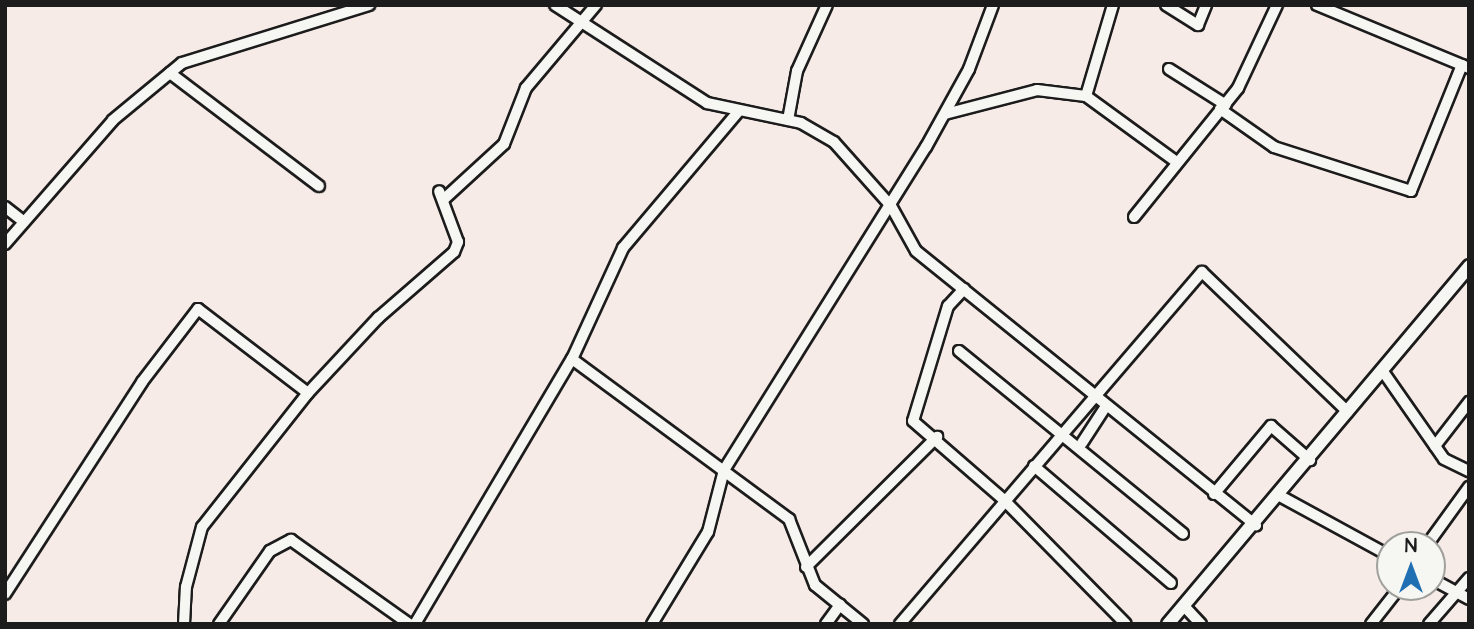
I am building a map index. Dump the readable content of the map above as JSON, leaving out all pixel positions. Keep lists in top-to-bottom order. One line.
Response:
{"north":"top"}
